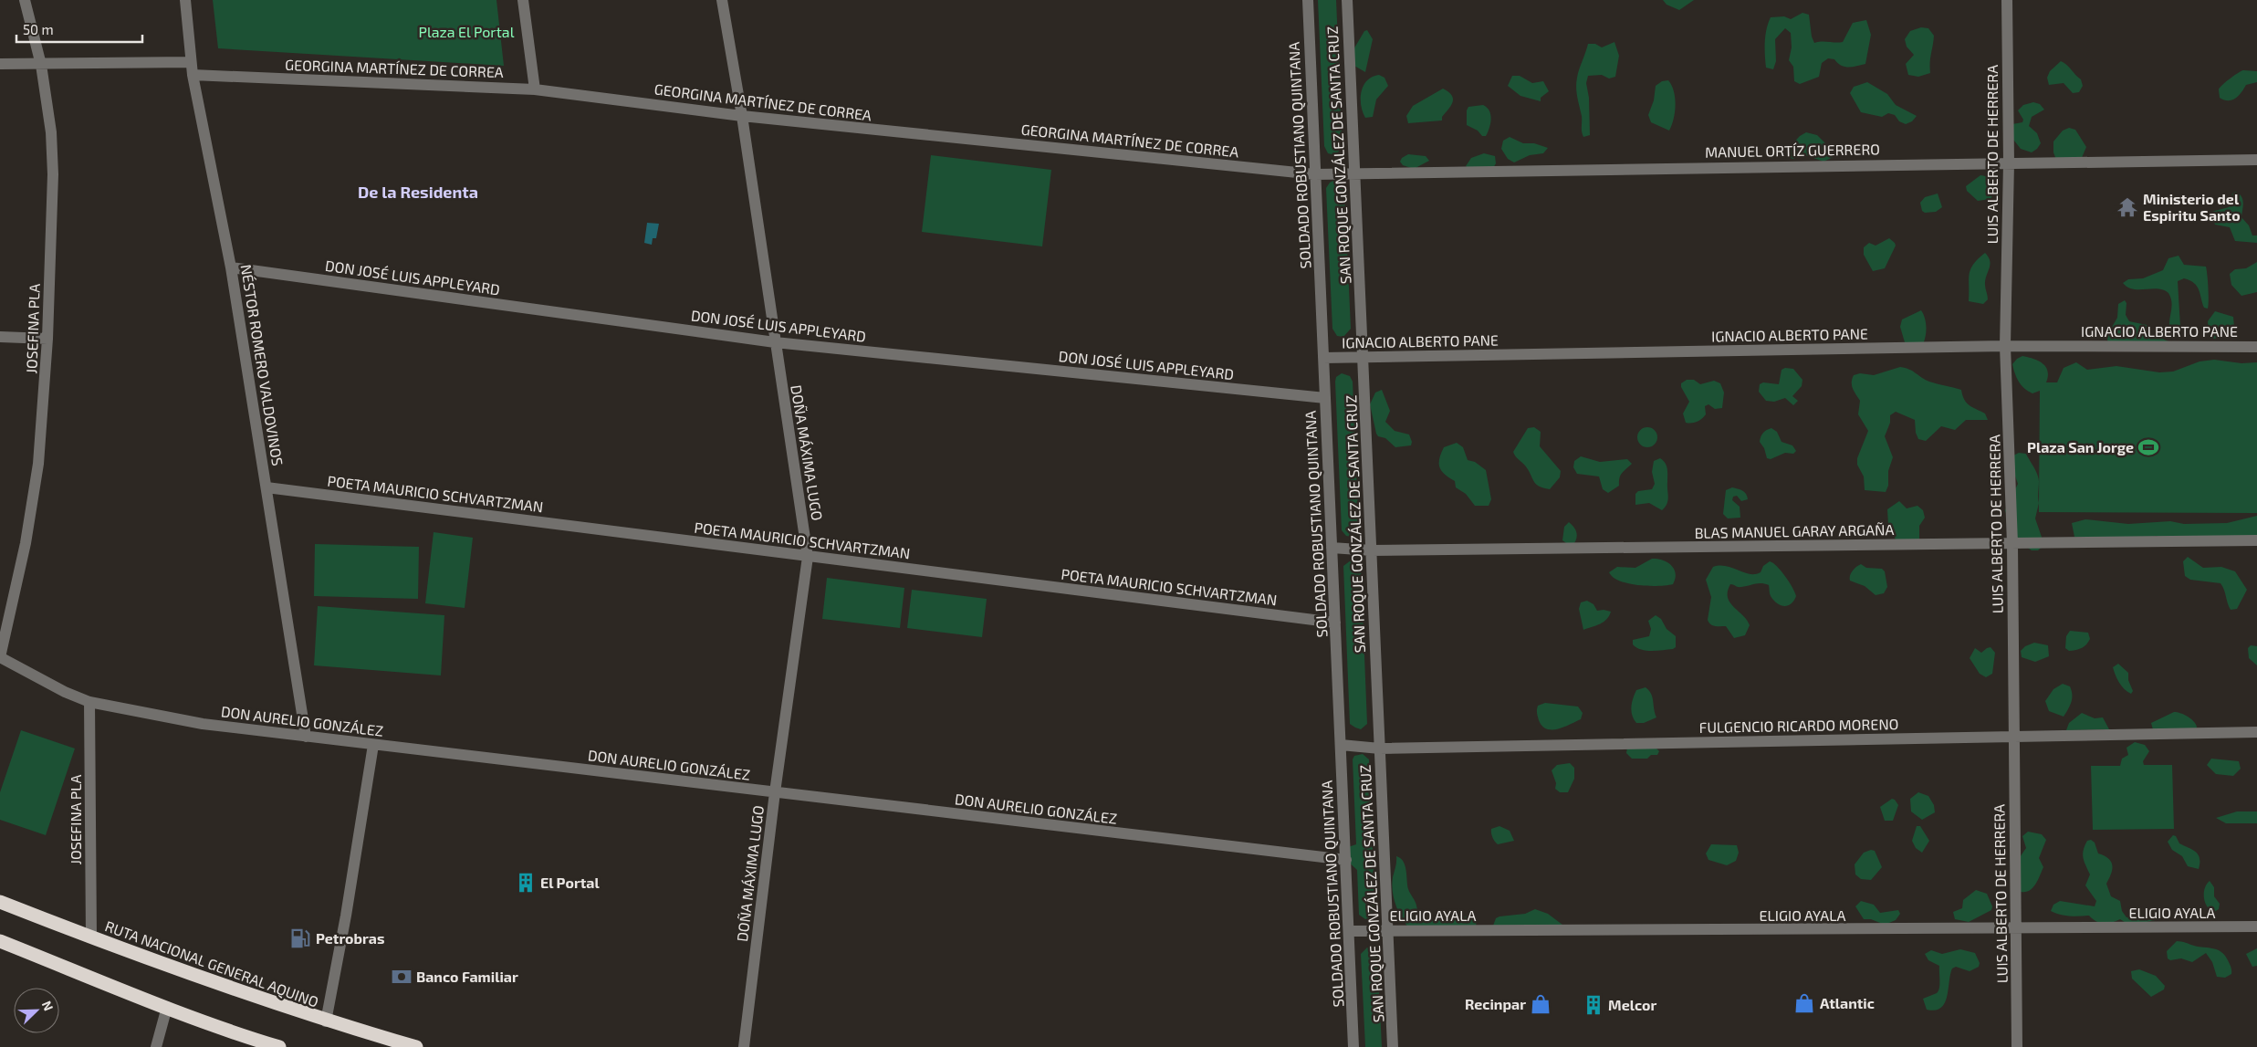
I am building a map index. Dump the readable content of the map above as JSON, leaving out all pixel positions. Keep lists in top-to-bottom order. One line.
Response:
{"streets":{"highway":["RUTA NACIONAL GENERAL AQUINO"],"street":["GEORGINA MARTÍNEZ DE CORREA","MANUEL ORTÍZ GUERRERO","LUIS ALBERTO DE HERRERA","SOLDADO ROBUSTIANO QUINTANA","SAN ROQUE GONZÁLEZ DE SANTA CRUZ","DON JOSÉ LUIS APPLEYARD","JOSEFINA PLA","IGNACIO ALBERTO PANE","NÉSTOR ROMERO VALDOVINOS","DOÑA MÁXIMA LUGO","POETA MAURICIO SCHVARTZMAN","BLAS MANUEL GARAY ARGAÑA","DON AURELIO GONZÁLEZ","FULGENCIO RICARDO MORENO","ELIGIO AYALA"]},"crossings":[["GEORGINA MARTÍNEZ DE CORREA","MANUEL ORTÍZ GUERRERO"],["GEORGINA MARTÍNEZ DE CORREA","SOLDADO ROBUSTIANO QUINTANA"],["GEORGINA MARTÍNEZ DE CORREA","NÉSTOR ROMERO VALDOVINOS"],["GEORGINA MARTÍNEZ DE CORREA","DOÑA MÁXIMA LUGO"],["MANUEL ORTÍZ GUERRERO","LUIS ALBERTO DE HERRERA"],["MANUEL ORTÍZ GUERRERO","SAN ROQUE GONZÁLEZ DE SANTA CRUZ"],["LUIS ALBERTO DE HERRERA","IGNACIO ALBERTO PANE"],["LUIS ALBERTO DE HERRERA","BLAS MANUEL GARAY ARGAÑA"],["LUIS ALBERTO DE HERRERA","FULGENCIO RICARDO MORENO"],["LUIS ALBERTO DE HERRERA","ELIGIO AYALA"],["SOLDADO ROBUSTIANO QUINTANA","DON JOSÉ LUIS APPLEYARD"],["SOLDADO ROBUSTIANO QUINTANA","IGNACIO ALBERTO PANE"],["SOLDADO ROBUSTIANO QUINTANA","POETA MAURICIO SCHVARTZMAN"],["SOLDADO ROBUSTIANO QUINTANA","BLAS MANUEL GARAY ARGAÑA"],["SOLDADO ROBUSTIANO QUINTANA","DON AURELIO GONZÁLEZ"],["SOLDADO ROBUSTIANO QUINTANA","FULGENCIO RICARDO MORENO"],["SOLDADO ROBUSTIANO QUINTANA","ELIGIO AYALA"],["SAN ROQUE GONZÁLEZ DE SANTA CRUZ","IGNACIO ALBERTO PANE"],["SAN ROQUE GONZÁLEZ DE SANTA CRUZ","BLAS MANUEL GARAY ARGAÑA"],["SAN ROQUE GONZÁLEZ DE SANTA CRUZ","FULGENCIO RICARDO MORENO"],["SAN ROQUE GONZÁLEZ DE SANTA CRUZ","ELIGIO AYALA"],["DON JOSÉ LUIS APPLEYARD","NÉSTOR ROMERO VALDOVINOS"],["DON JOSÉ LUIS APPLEYARD","DOÑA MÁXIMA LUGO"],["JOSEFINA PLA","DON AURELIO GONZÁLEZ"],["JOSEFINA PLA","RUTA NACIONAL GENERAL AQUINO"],["NÉSTOR ROMERO VALDOVINOS","POETA MAURICIO SCHVARTZMAN"],["NÉSTOR ROMERO VALDOVINOS","DON AURELIO GONZÁLEZ"],["DOÑA MÁXIMA LUGO","POETA MAURICIO SCHVARTZMAN"],["DOÑA MÁXIMA LUGO","DON AURELIO GONZÁLEZ"]],"districts":["De la Residenta"],"parks":["Plaza El Portal"],"places":{"temple":["Ministerio del Espiritu Santo"],"sports":["Plaza San Jorge"],"building":["El Portal","Melcor"],"fuel station":["Petrobras"],"bank":["Banco Familiar"],"shop":["Atlantic","Recinpar"]},"scale_bar":"50 m","north":"top right"}
